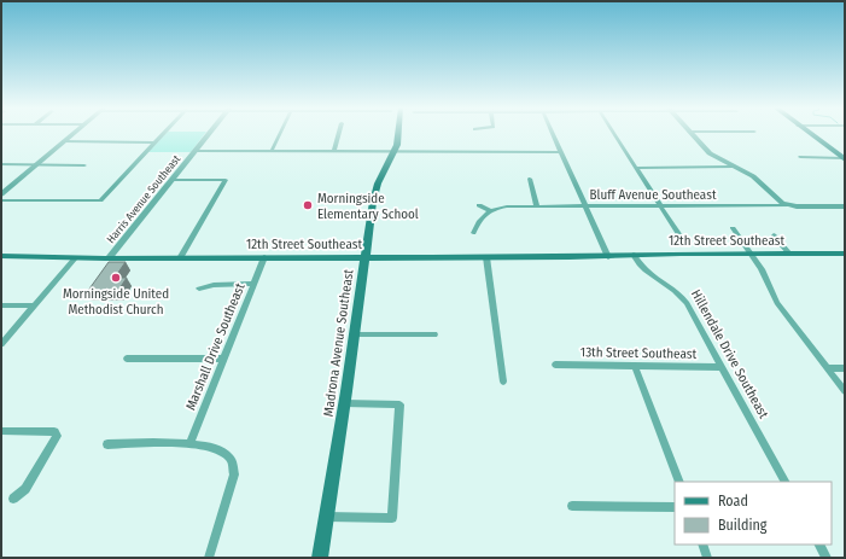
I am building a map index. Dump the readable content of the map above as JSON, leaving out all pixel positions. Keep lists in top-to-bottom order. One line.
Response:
{"streets":{"main road":["12th Street Southeast","Madrona Avenue Southeast"],"street":["Bluff Avenue Southeast","Harris Avenue Southeast","Marshall Drive Southeast","13th Street Southeast","Hillendale Drive Southeast"]},"crossings":[["Harris Avenue Southeast","12th Street Southeast"],["12th Street Southeast","Madrona Avenue Southeast"],["12th Street Southeast","Marshall Drive Southeast"],["12th Street Southeast","Hillendale Drive Southeast"],["13th Street Southeast","Hillendale Drive Southeast"]],"places":["Morningside Elementary School","Morningside United Methodist Church"],"legend":["Road","Building"]}
